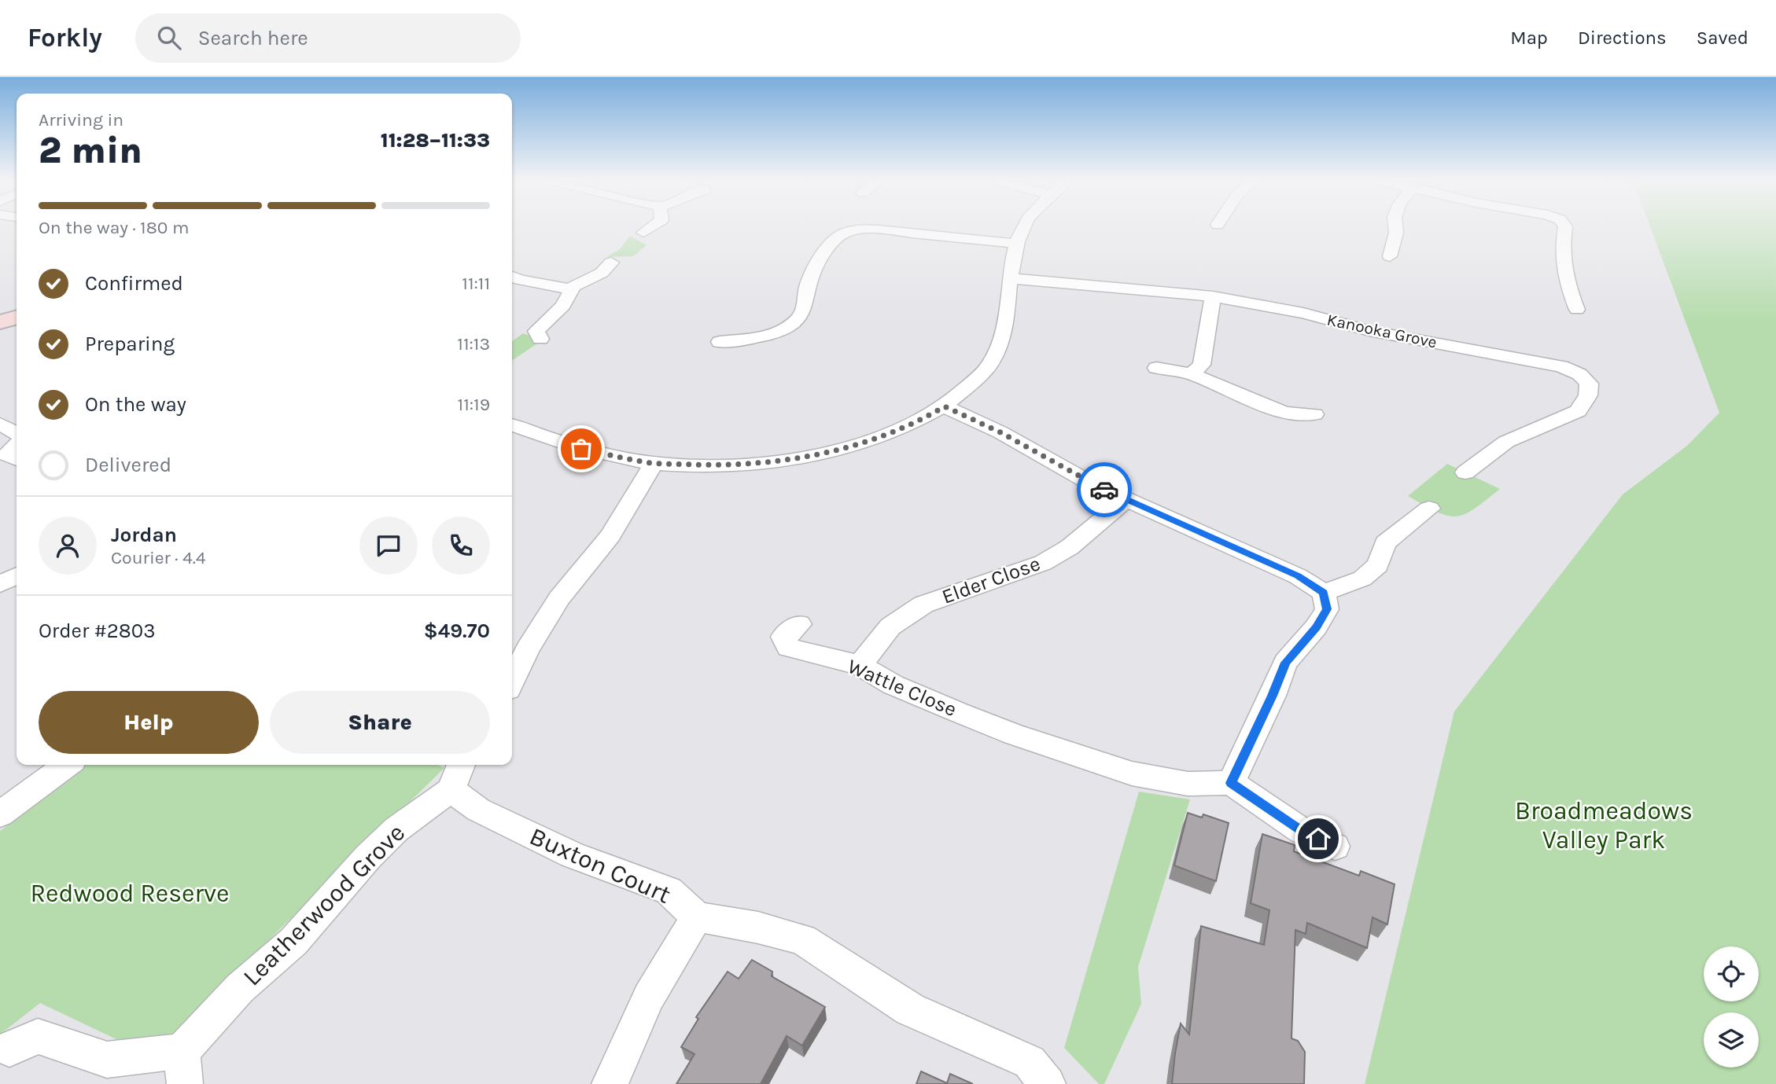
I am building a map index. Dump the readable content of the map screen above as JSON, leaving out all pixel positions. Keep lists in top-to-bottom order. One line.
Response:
{"streets":{"street":["Kanooka Grove","Elder Close","Wattle Close","Buxton Court","Leatherwood Grove"]},"crossings":[["Elder Close","Wattle Close"],["Buxton Court","Leatherwood Grove"]],"parks":["Broadmeadows Valley Park","Redwood Reserve"],"page":{"header":"Forkly","search":"Search here","nav":["Map","Directions","Saved"],"heading":["2 min","Arriving in","11:28–11:33"],"panel":["Jordan","Courier · 4.4","Order #2803","$49.70"],"bar":"On the way · 180 m","list":[["Confirmed","11:11"],["Preparing","11:13"],["On the way","11:19"],"Delivered"],"buttons":["Help","Share"]}}
